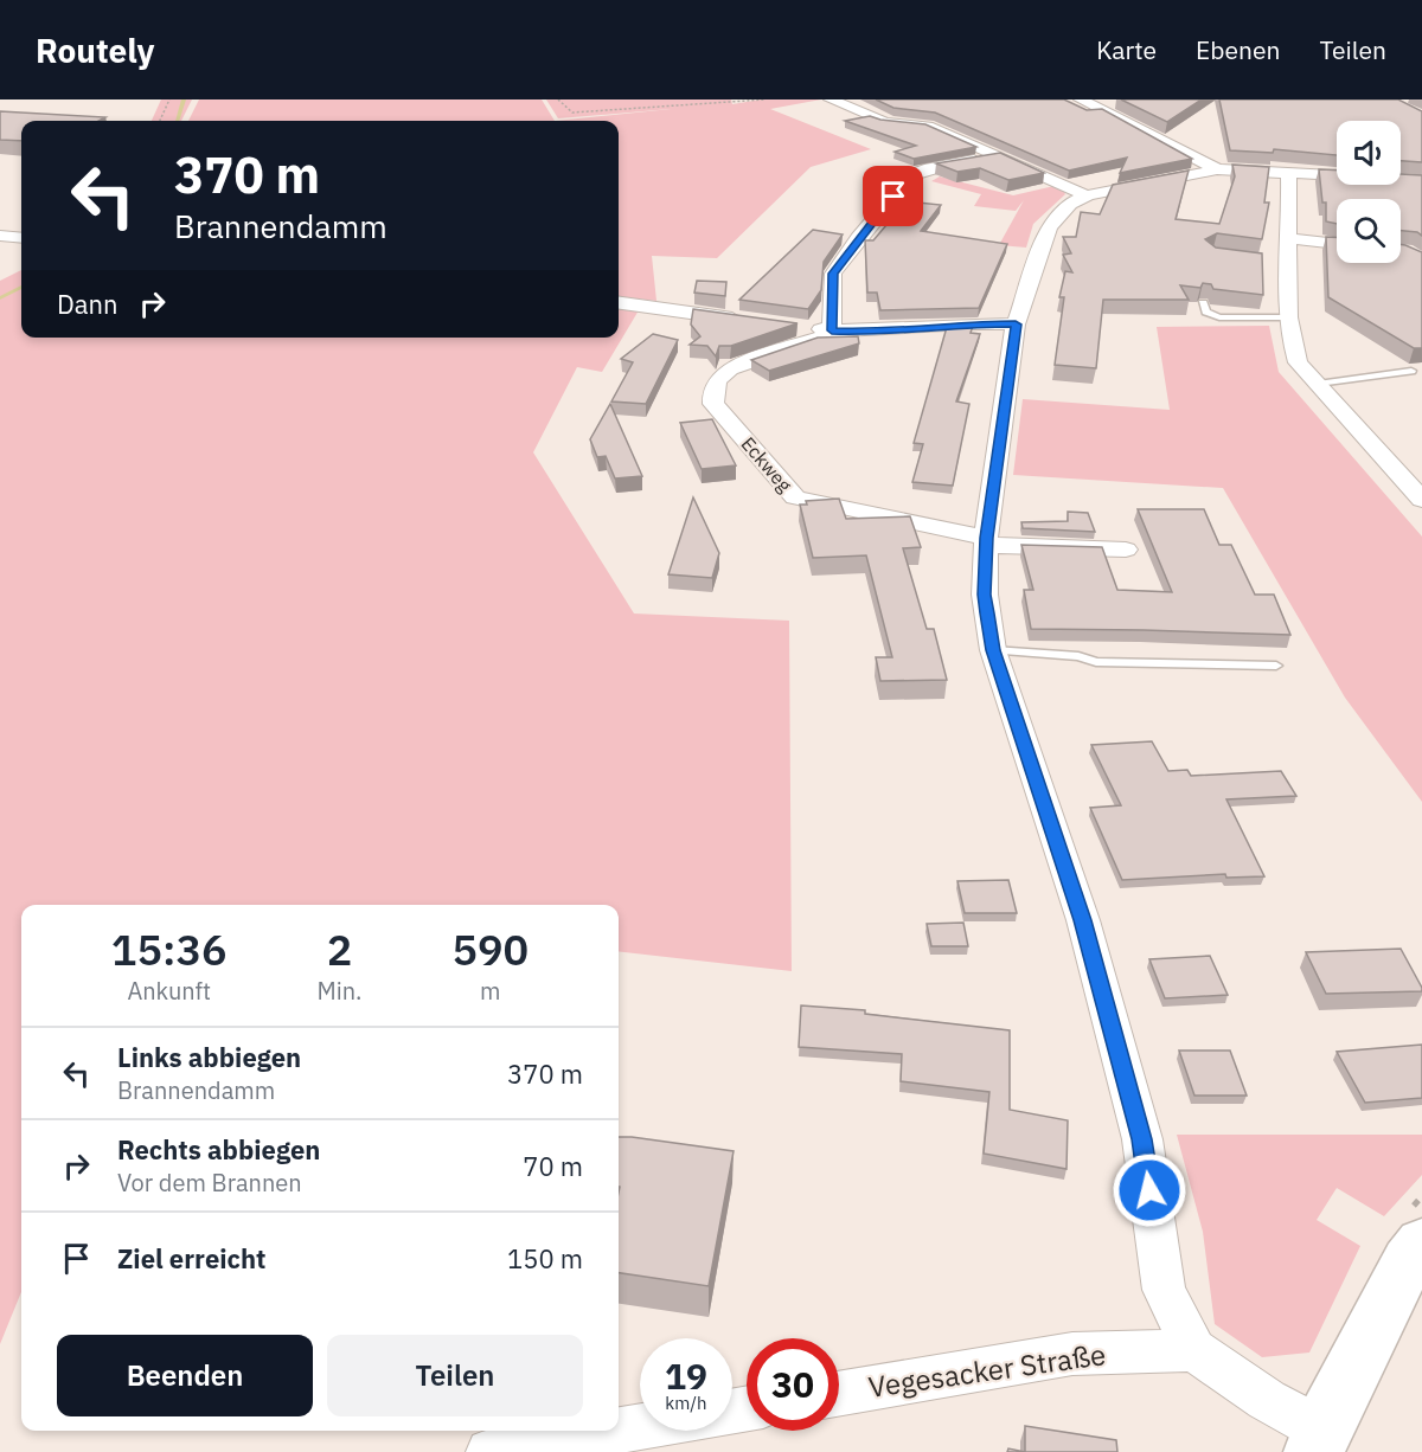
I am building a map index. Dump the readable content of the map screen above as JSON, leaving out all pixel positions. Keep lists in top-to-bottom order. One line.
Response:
{"streets":{"street":["Eckweg","Vegesacker Straße"]},"page":{"header":"Routely","nav":["Karte","Ebenen","Teilen"],"turn":["370 m","Brannendamm"],"then":"Dann","eta":["15:36","Ankunft","2","Min.","590","m"],"list":[{"name":"Links abbiegen","note":"Brannendamm","value":"370 m"},{"name":"Rechts abbiegen","note":"Vor dem Brannen","value":"70 m"},{"name":"Ziel erreicht","value":"150 m"}],"buttons":["Beenden","Teilen"],"speed":"19 km/h","limit":"30"}}
